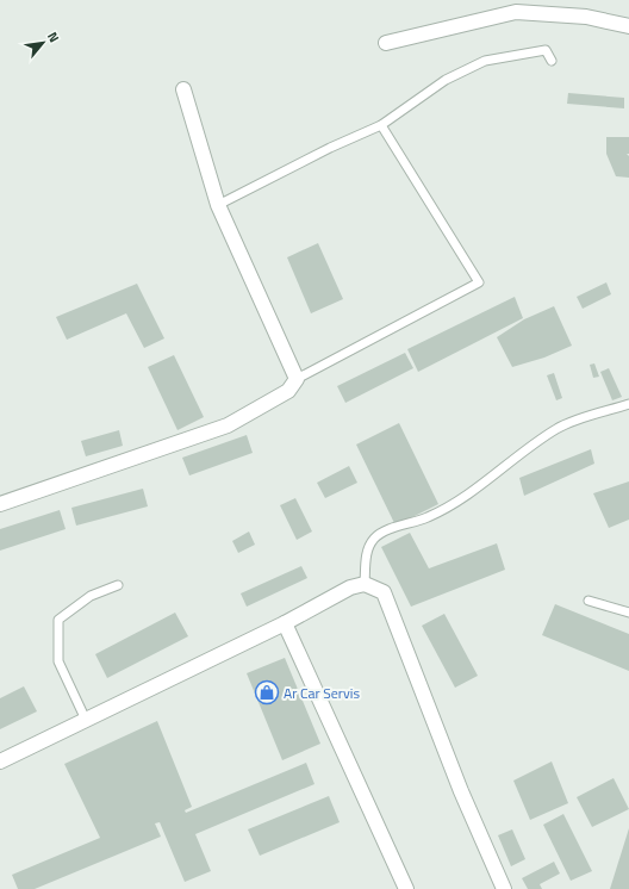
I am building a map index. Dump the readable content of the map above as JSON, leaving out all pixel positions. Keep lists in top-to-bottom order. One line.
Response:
{"places":{"shop":["Ar Car Servis"]},"north":"top right"}
